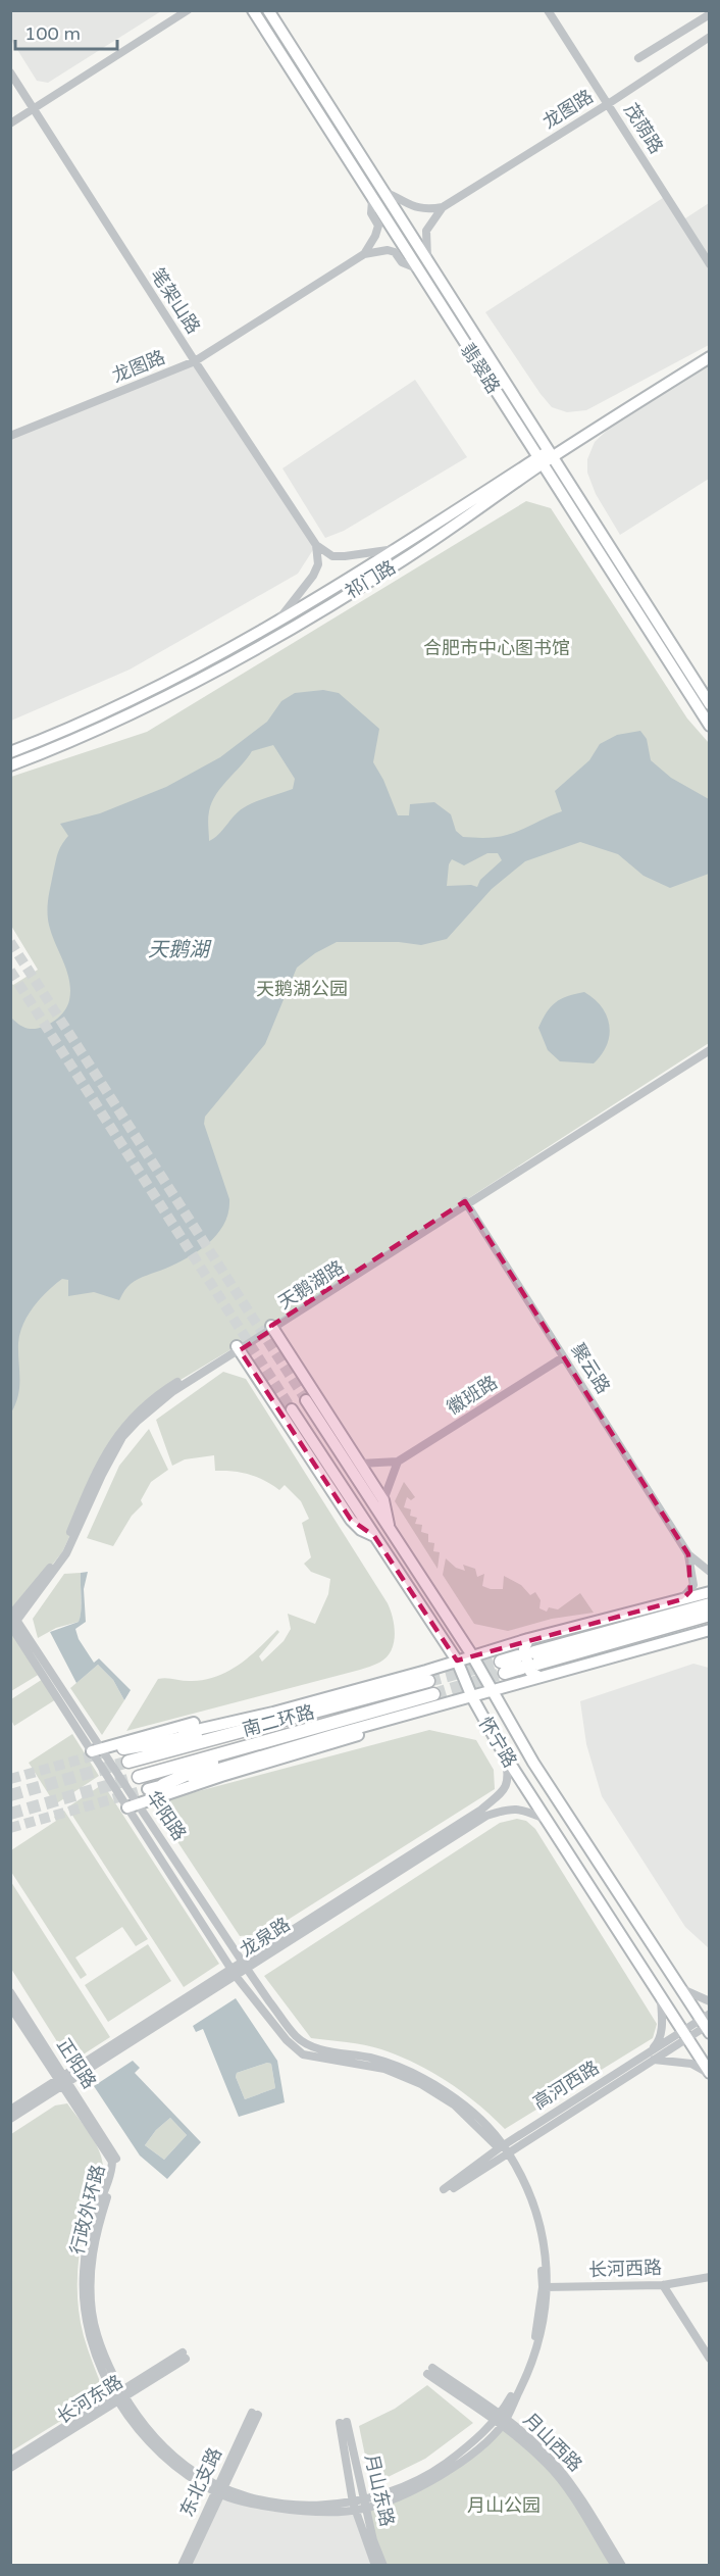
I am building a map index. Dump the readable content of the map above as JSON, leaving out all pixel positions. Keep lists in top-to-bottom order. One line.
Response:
{"streets":{"highway":["南二环路"],"main road":["翡翠路","祁门路","怀宁路"],"street":["龙图路","茂荫路","笔架山路","天鹅湖路","聚云路","徽班路","华阳路","龙泉路","正阳路","高河西路","行政外环路","长河西路","长河东路","月山西路","东北支路","月山东路"]},"crossings":[["龙图路","茂荫路"],["龙图路","笔架山路"],["翡翠路","祁门路"],["天鹅湖路","聚云路"],["天鹅湖路","华阳路"],["聚云路","徽班路"],["怀宁路","龙泉路"],["怀宁路","高河西路"],["华阳路","龙泉路"],["华阳路","行政外环路"],["龙泉路","正阳路"],["正阳路","行政外环路"],["高河西路","行政外环路"],["行政外环路","长河西路"],["行政外环路","长河东路"],["行政外环路","月山西路"],["行政外环路","东北支路"],["行政外环路","月山东路"]],"water":["天鹅湖"],"parks":["合肥市中心图书馆","天鹅湖公园","月山公园"],"scale_bar":"100 m"}
